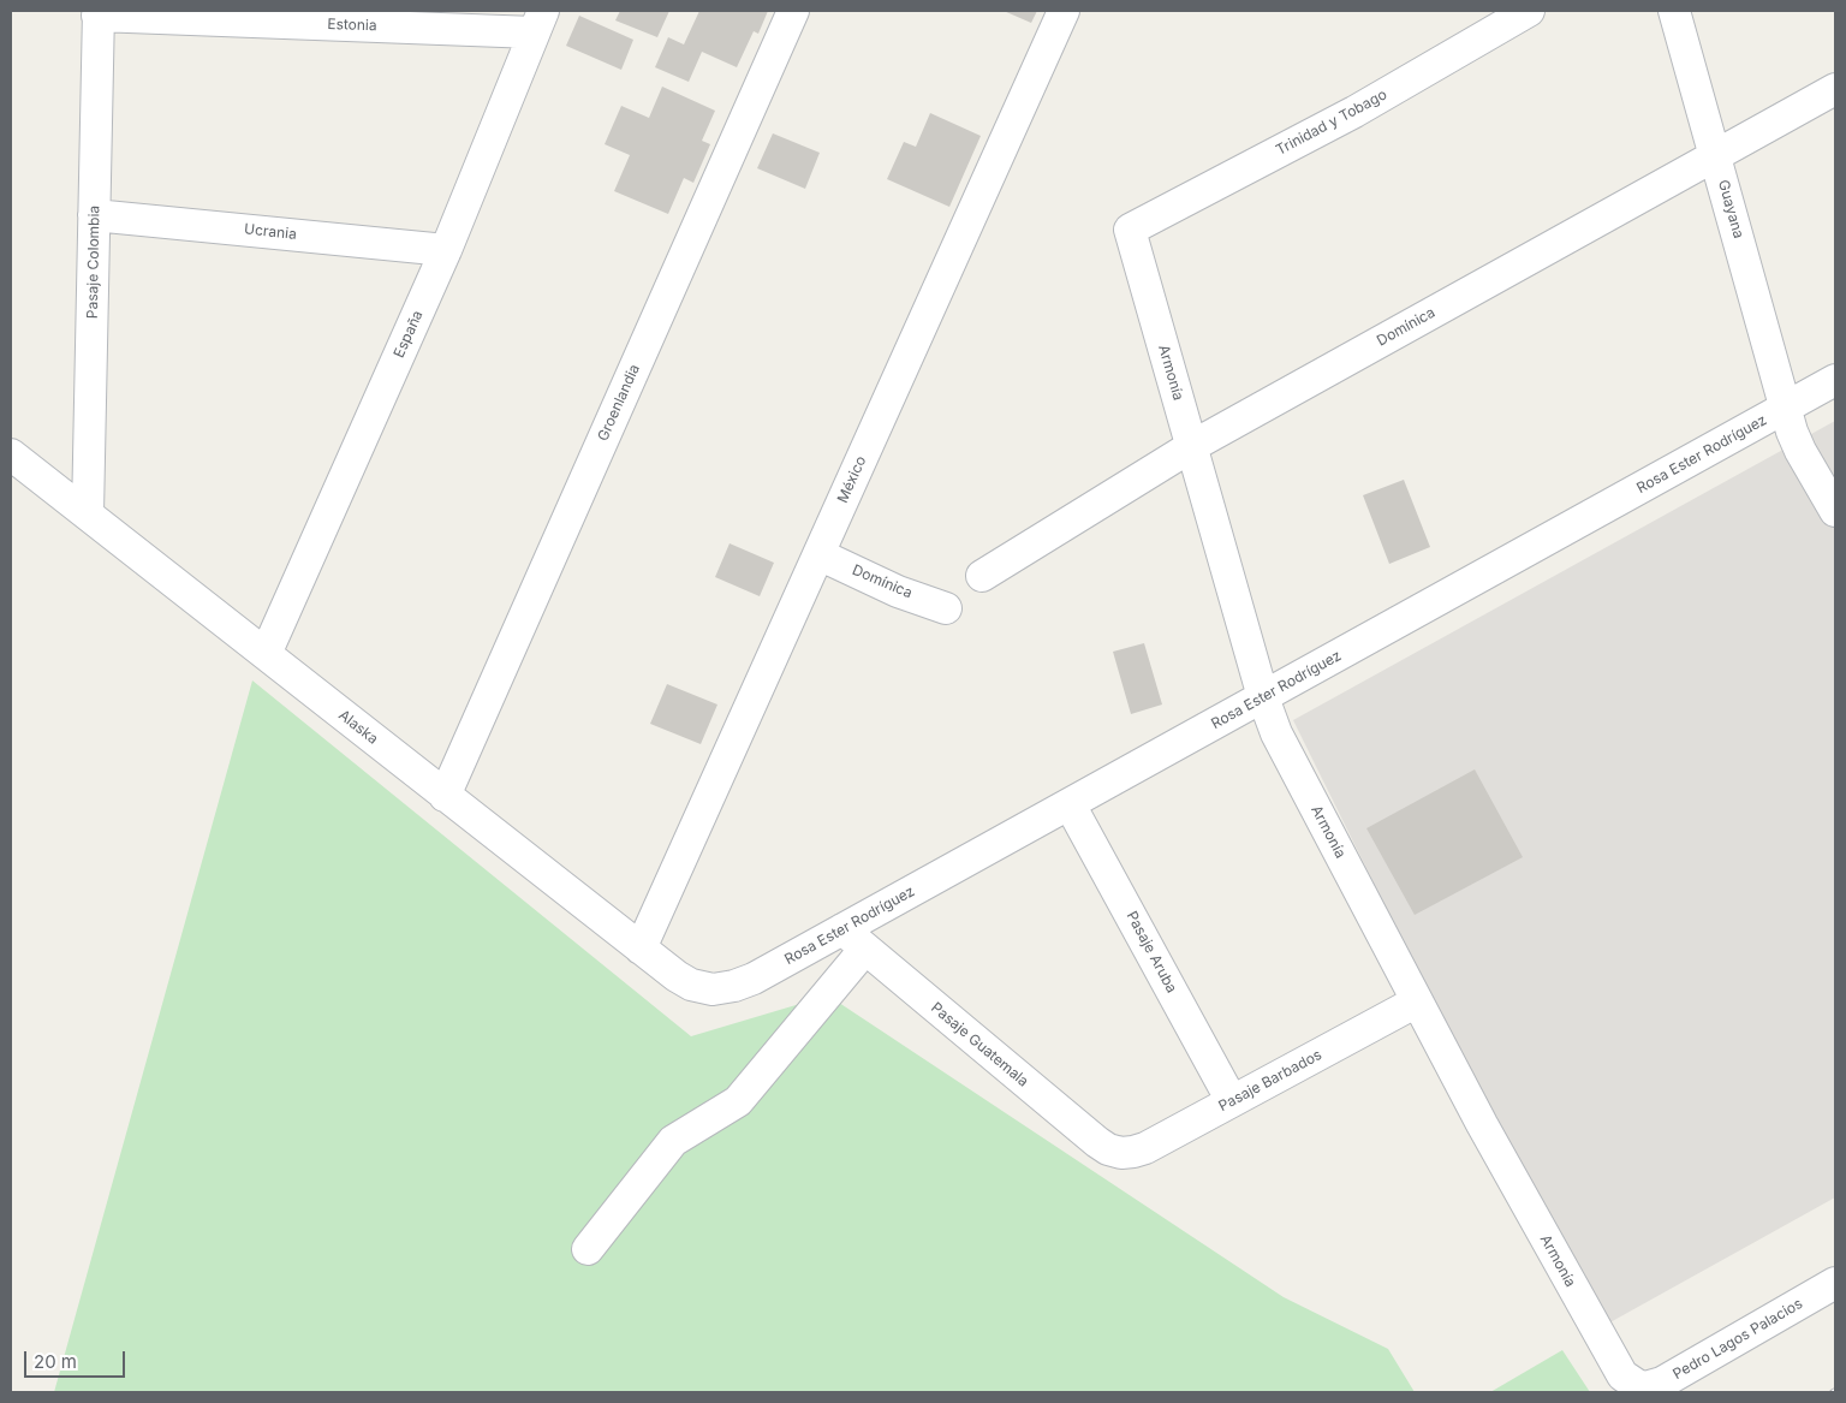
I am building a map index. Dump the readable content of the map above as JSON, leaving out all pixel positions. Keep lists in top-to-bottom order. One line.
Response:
{"streets":{"street":["Estonia","Trinidad y Tobago","Guayana","Ucrania","Pasaje Colombia","Domínica","España","Armonía","Groenlandia","Rosa Ester Rodríguez","México","Alaska","Pasaje Aruba","Pasaje Guatemala","Pasaje Barbados","Pedro Lagos Palacios"]},"crossings":[["Estonia","Pasaje Colombia"],["Estonia","España"],["Trinidad y Tobago","Armonía"],["Guayana","Domínica"],["Guayana","Rosa Ester Rodríguez"],["Ucrania","Pasaje Colombia"],["Ucrania","España"],["Pasaje Colombia","Alaska"],["Domínica","Armonía"],["Domínica","México"],["España","Alaska"],["Armonía","Rosa Ester Rodríguez"],["Armonía","Pasaje Barbados"],["Armonía","Pedro Lagos Palacios"],["Groenlandia","Alaska"],["Rosa Ester Rodríguez","Alaska"],["Rosa Ester Rodríguez","Pasaje Aruba"],["Rosa Ester Rodríguez","Pasaje Guatemala"],["México","Alaska"],["Pasaje Aruba","Pasaje Barbados"],["Pasaje Guatemala","Pasaje Barbados"]],"scale_bar":"20 m"}
